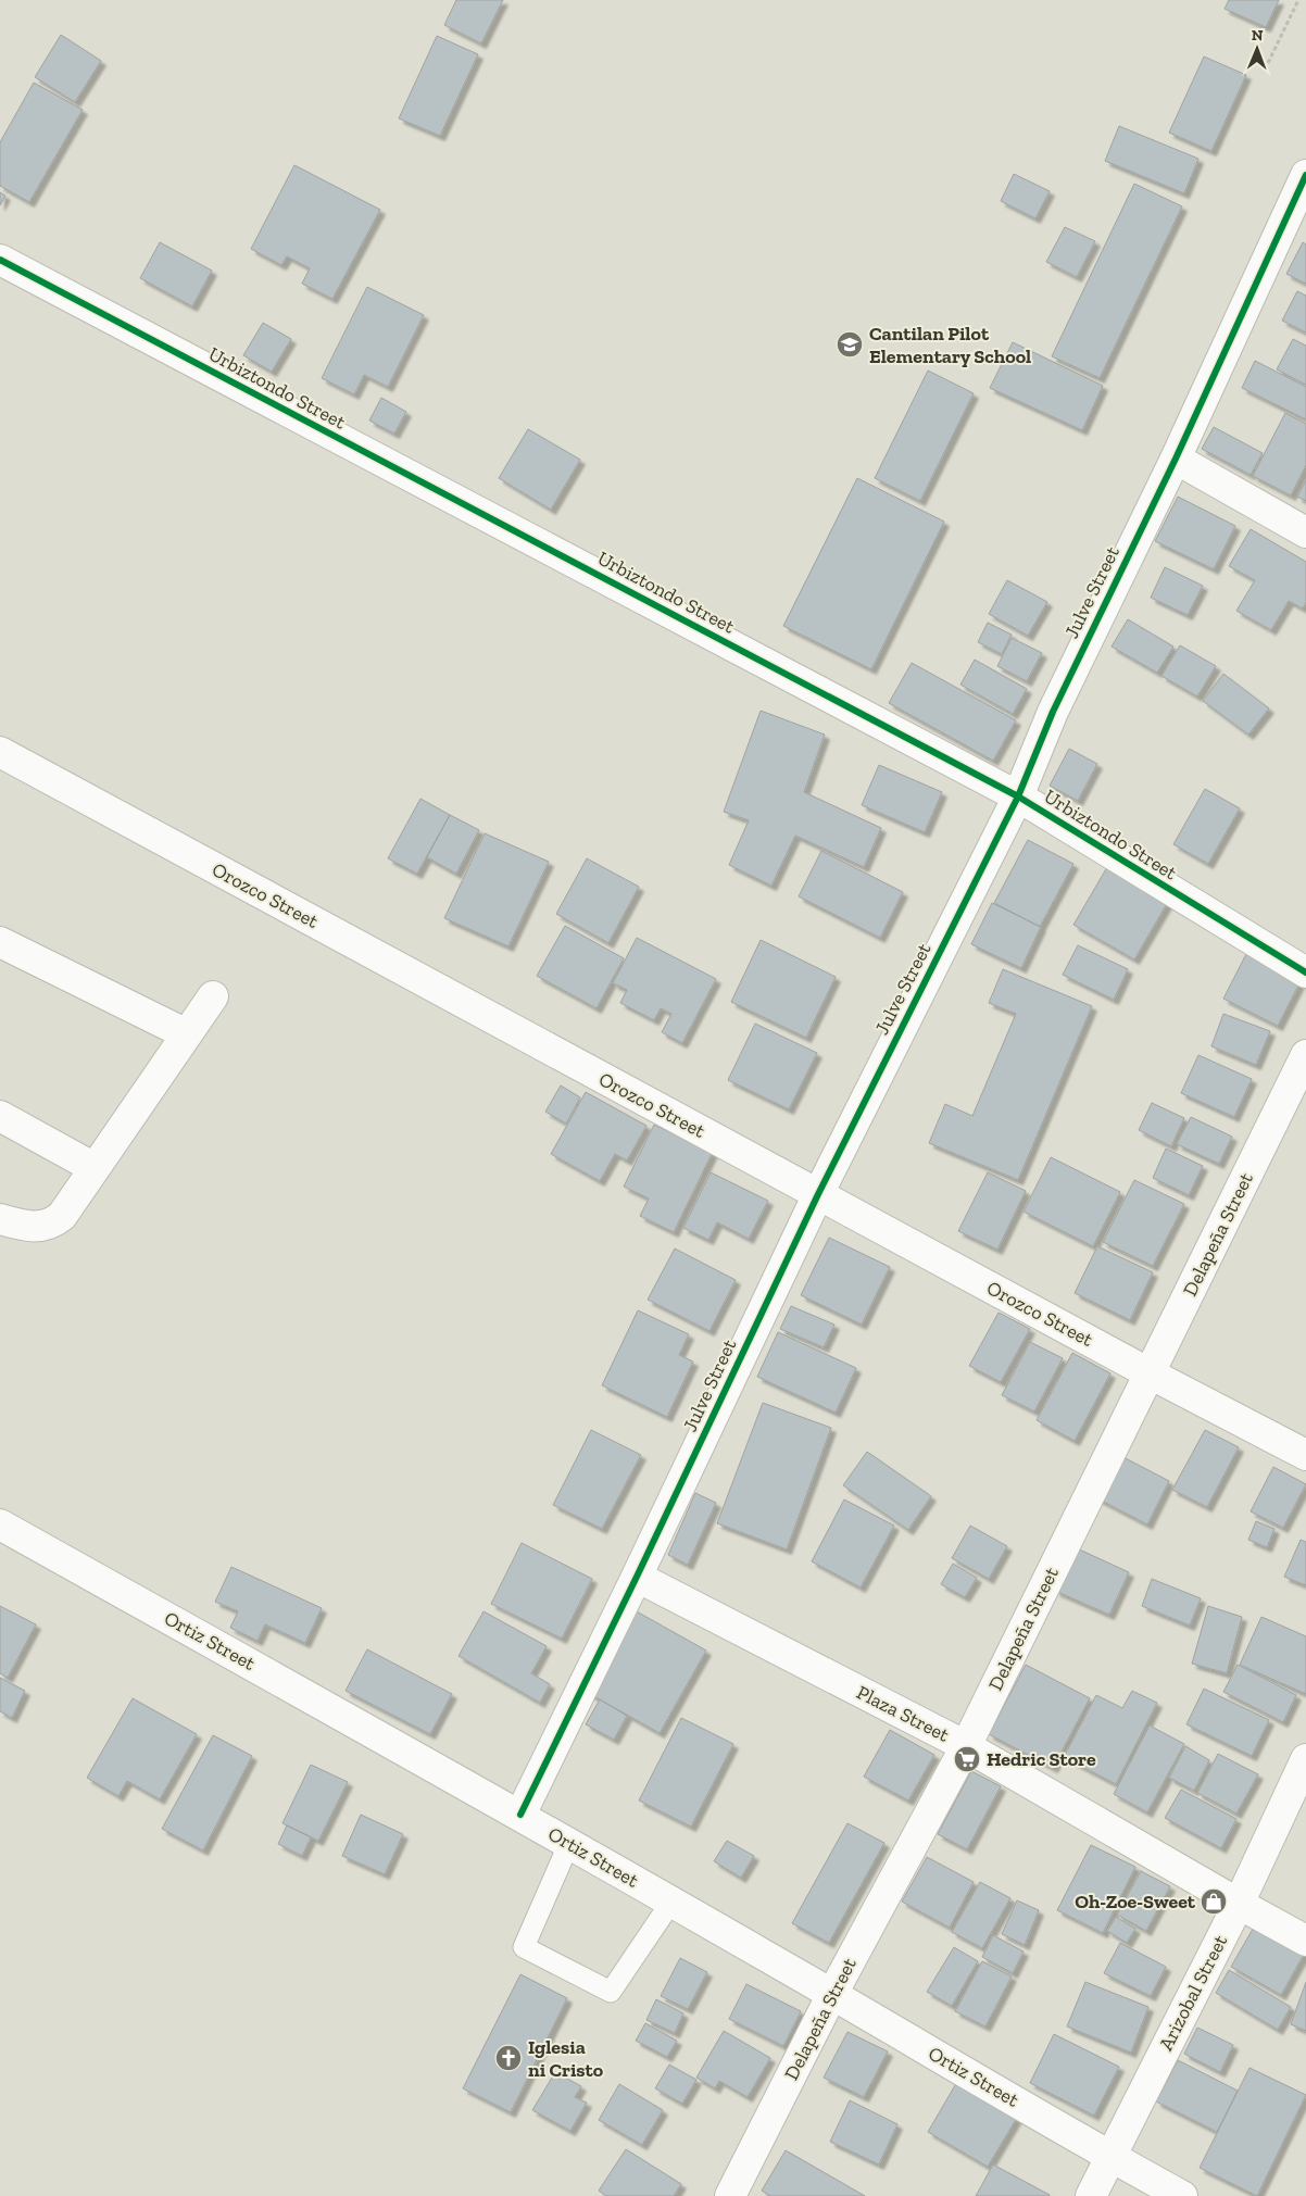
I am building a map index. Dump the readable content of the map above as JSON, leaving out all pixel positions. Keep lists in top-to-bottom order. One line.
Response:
{"streets":{"street":["Urbiztondo Street","Julve Street","Orozco Street","Delapeña Street","Ortiz Street","Plaza Street","Arizobal Street"]},"crossings":[["Urbiztondo Street","Julve Street"],["Julve Street","Orozco Street"],["Julve Street","Ortiz Street"],["Julve Street","Plaza Street"],["Orozco Street","Delapeña Street"],["Delapeña Street","Ortiz Street"],["Delapeña Street","Plaza Street"],["Ortiz Street","Arizobal Street"],["Plaza Street","Arizobal Street"]],"places":{"school or university":["Cantilan Pilot Elementary School"],"supermarket":["Hedric Store"],"shop":["Oh-Zoe-Sweet"],"church":["Iglesia ni Cristo"]},"north":"top"}
